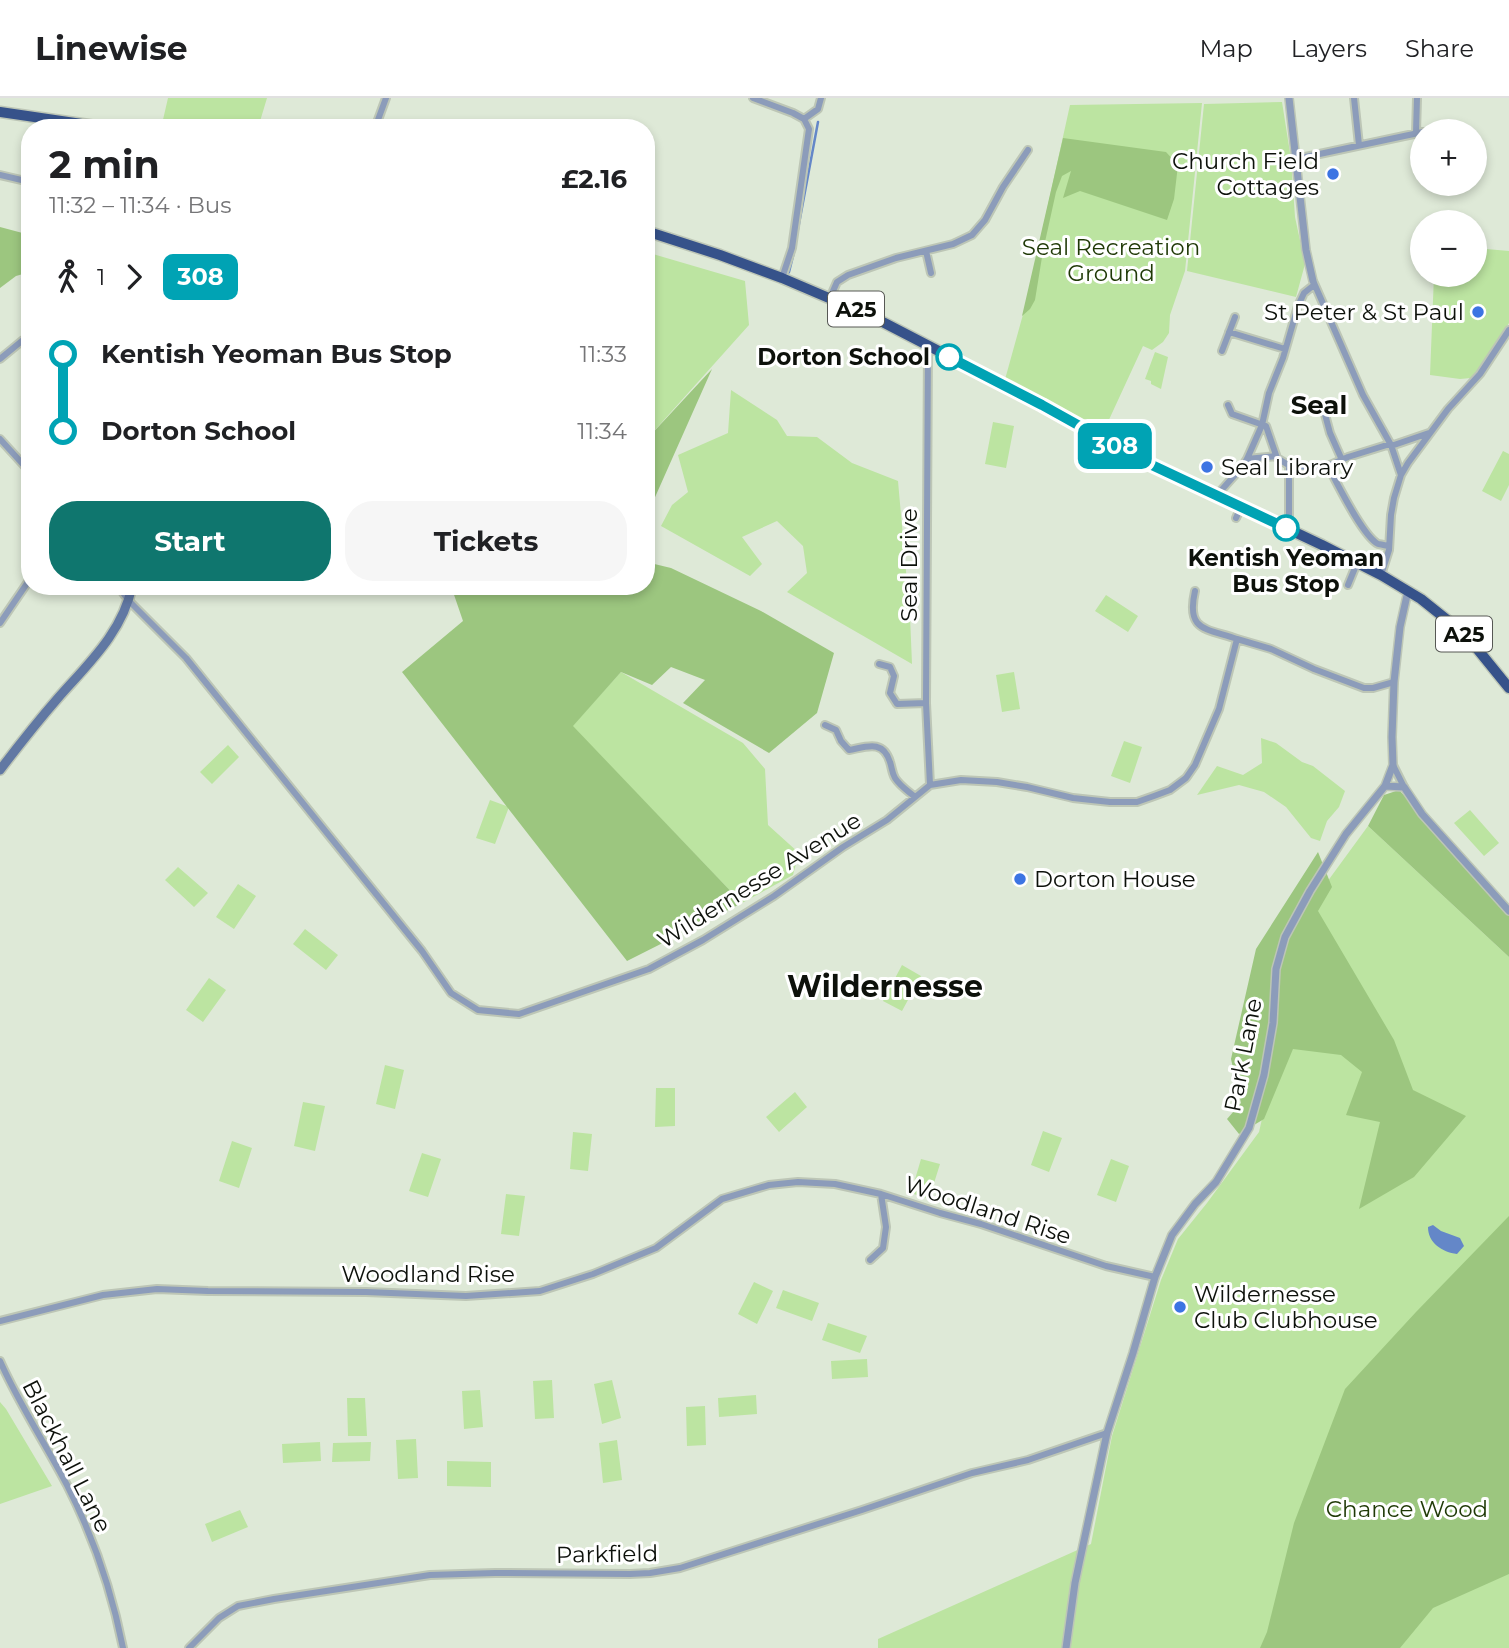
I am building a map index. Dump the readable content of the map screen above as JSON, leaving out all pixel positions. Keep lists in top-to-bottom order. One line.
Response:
{"streets":{"highway":["A25"],"street":["Seal Drive","Wildernesse Avenue","Park Lane","Woodland Rise","Blackhall Lane","Parkfield"]},"crossings":[["A25","Seal Drive"],["A25","Park Lane"],["Seal Drive","Wildernesse Avenue"],["Park Lane","Woodland Rise"],["Park Lane","Parkfield"]],"districts":["Seal","Wildernesse"],"parks":["Seal Recreation Ground","Chance Wood"],"places":["Church Field Cottages","St Peter & St Paul","Dorton School","Seal Library","Kentish Yeoman Bus Stop","Dorton House","Wildernesse Club Clubhouse"],"lines":["bus line 308"],"page":{"header":"Linewise","nav":["Map","Layers","Share"],"on_map":"308","map_buttons":["+","−"],"heading":["2 min","11:32 – 11:34 · Bus","£2.16"],"legs":["1","308"],"list":[{"name":"Kentish Yeoman Bus Stop","value":"11:33"},{"name":"Dorton School","value":"11:34"}],"buttons":["Start","Tickets"]}}
